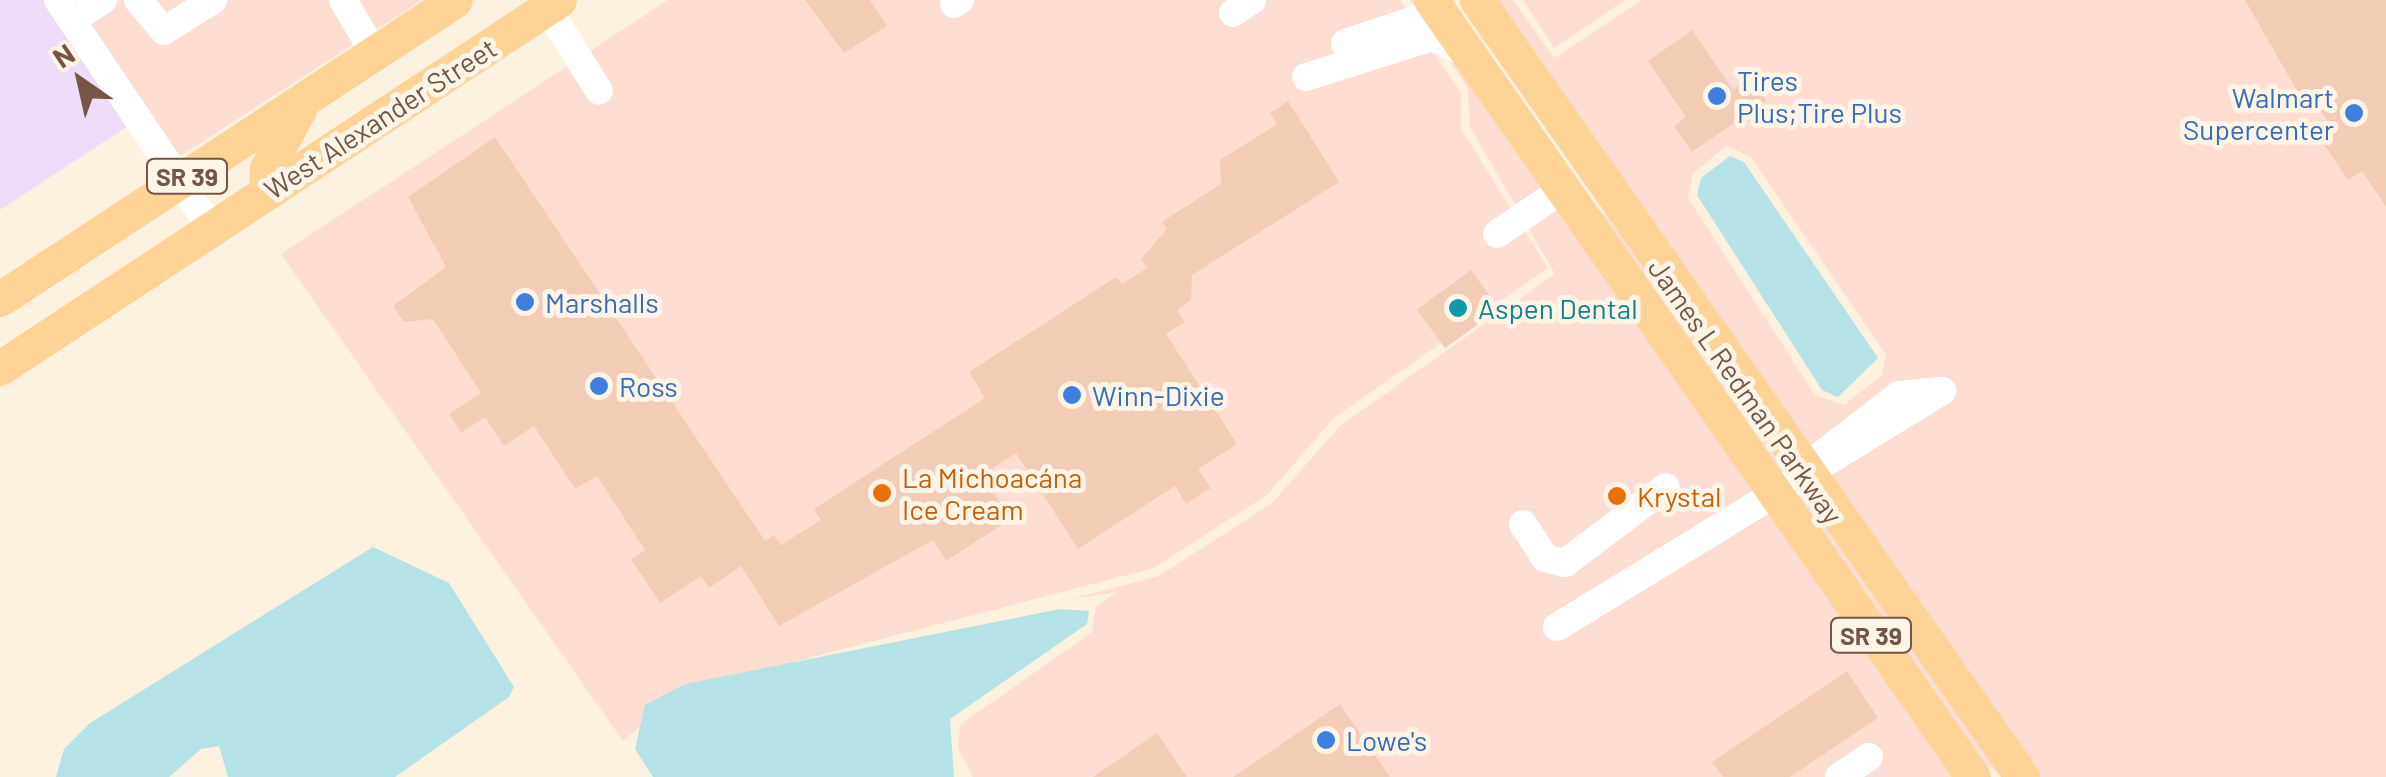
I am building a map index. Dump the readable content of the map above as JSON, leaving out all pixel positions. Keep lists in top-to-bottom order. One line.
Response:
{"streets":{"main road":["West Alexander Street","SR 39","James L Redman Parkway"]},"places":["Tires Plus;Tire Plus","Walmart Supercenter","Marshalls","Aspen Dental","Ross","Winn-Dixie","La Michoacána Ice Cream","Krystal","Lowe's"],"north":"top left"}
